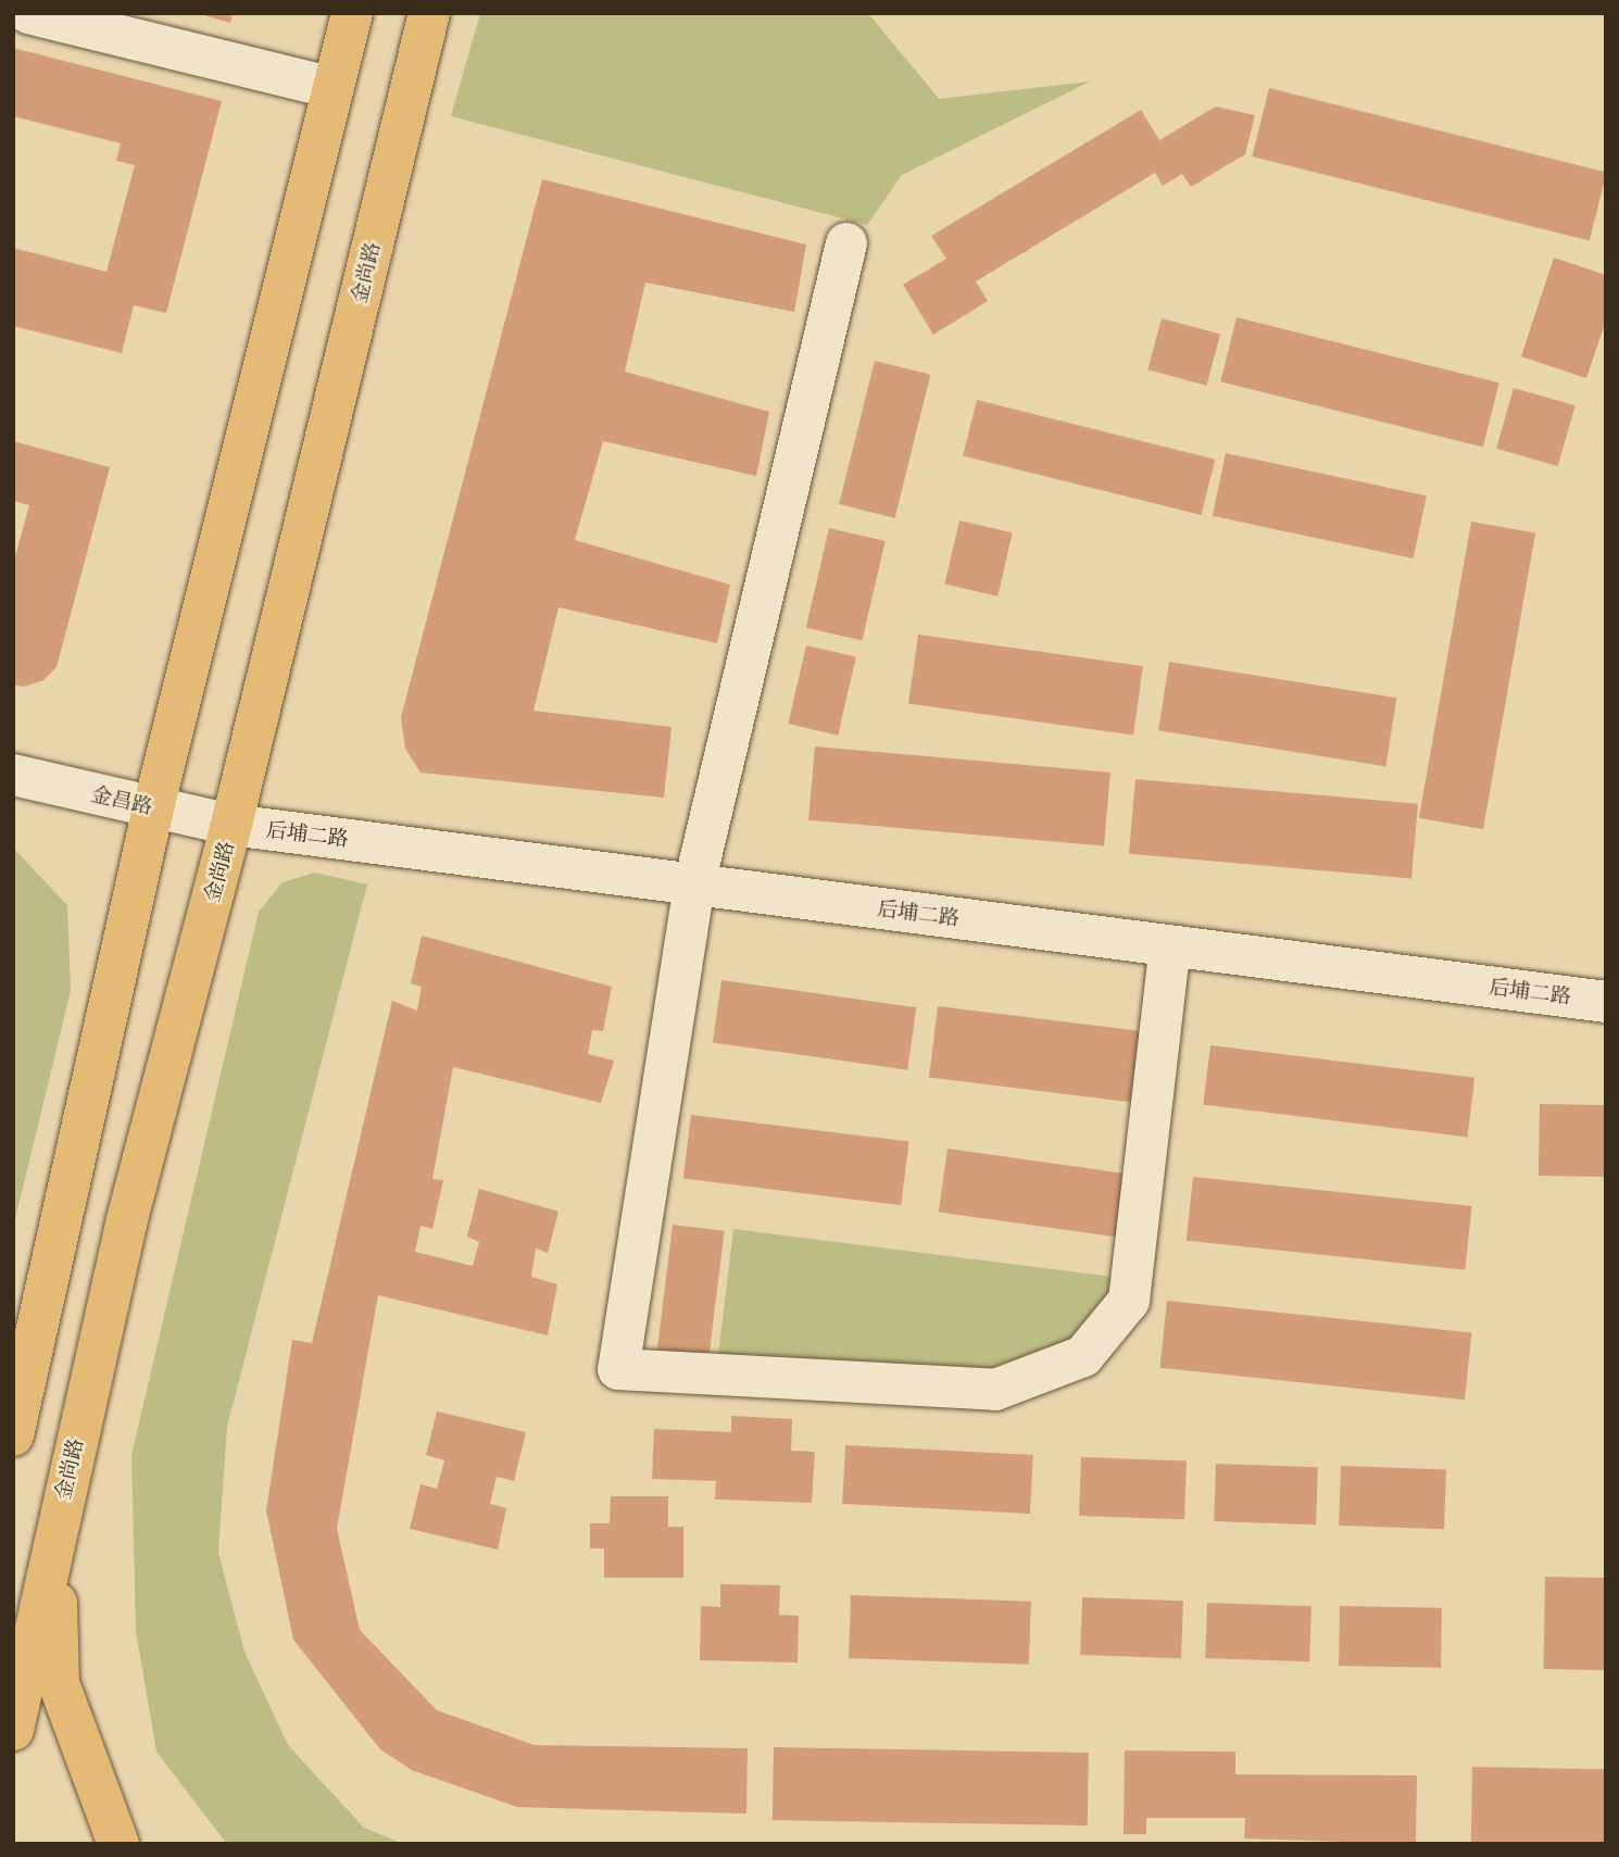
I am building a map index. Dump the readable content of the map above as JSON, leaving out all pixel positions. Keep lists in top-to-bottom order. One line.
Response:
{"streets":{"main road":["金尚路"],"street":["金昌路","后埔二路"]},"crossings":[["金尚路","金昌路"],["金尚路","后埔二路"],["金昌路","后埔二路"]]}
